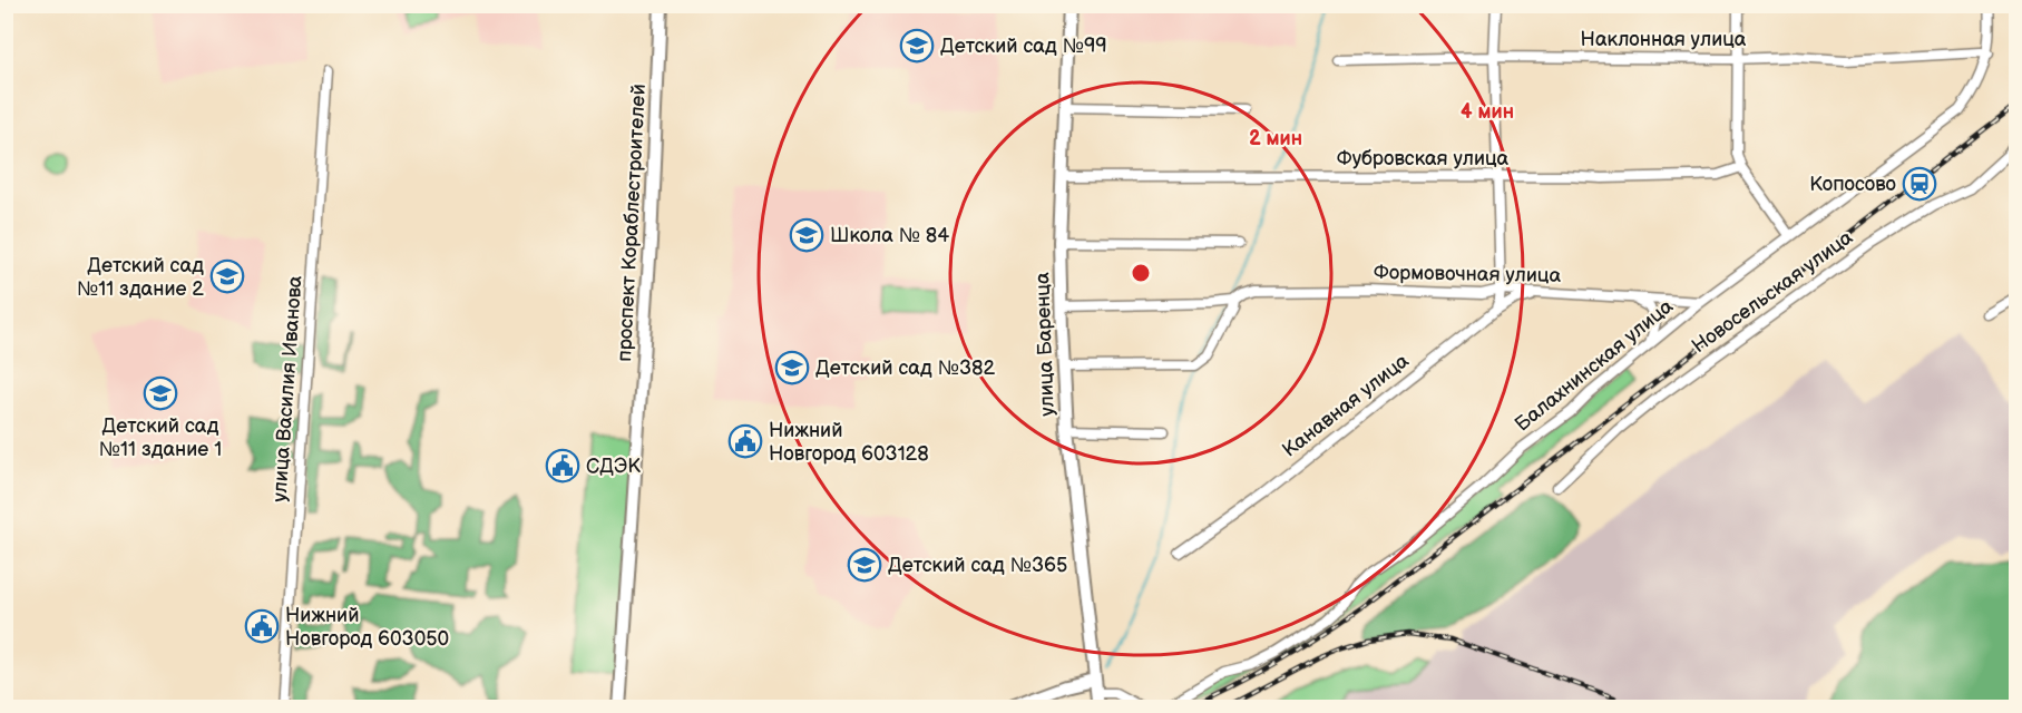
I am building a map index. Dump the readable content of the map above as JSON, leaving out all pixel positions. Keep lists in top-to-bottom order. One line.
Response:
{"streets":{"street":["Наклонная улица","Фубровская улица","проспект Кораблестроителей","Формовочная улица","Новосельская улица","улица Баренца","Балахнинская улица","улица Василия Иванова","Канавная улица"]},"crossings":[["Наклонная улица","Балахнинская улица"],["Фубровская улица","улица Баренца"],["Формовочная улица","улица Баренца"],["Формовочная улица","Балахнинская улица"],["Формовочная улица","Канавная улица"]],"places":{"school or university":["Детский сад №99","Школа № 84","Детский сад №11 здание 2","Детский сад №382","Детский сад №11 здание 1","Детский сад №365"],"station":["Копосово"],"public building":["Нижний Новгород 603128","СДЭК","Нижний Новгород 603050"]},"rings":["4 мин","2 мин"]}
